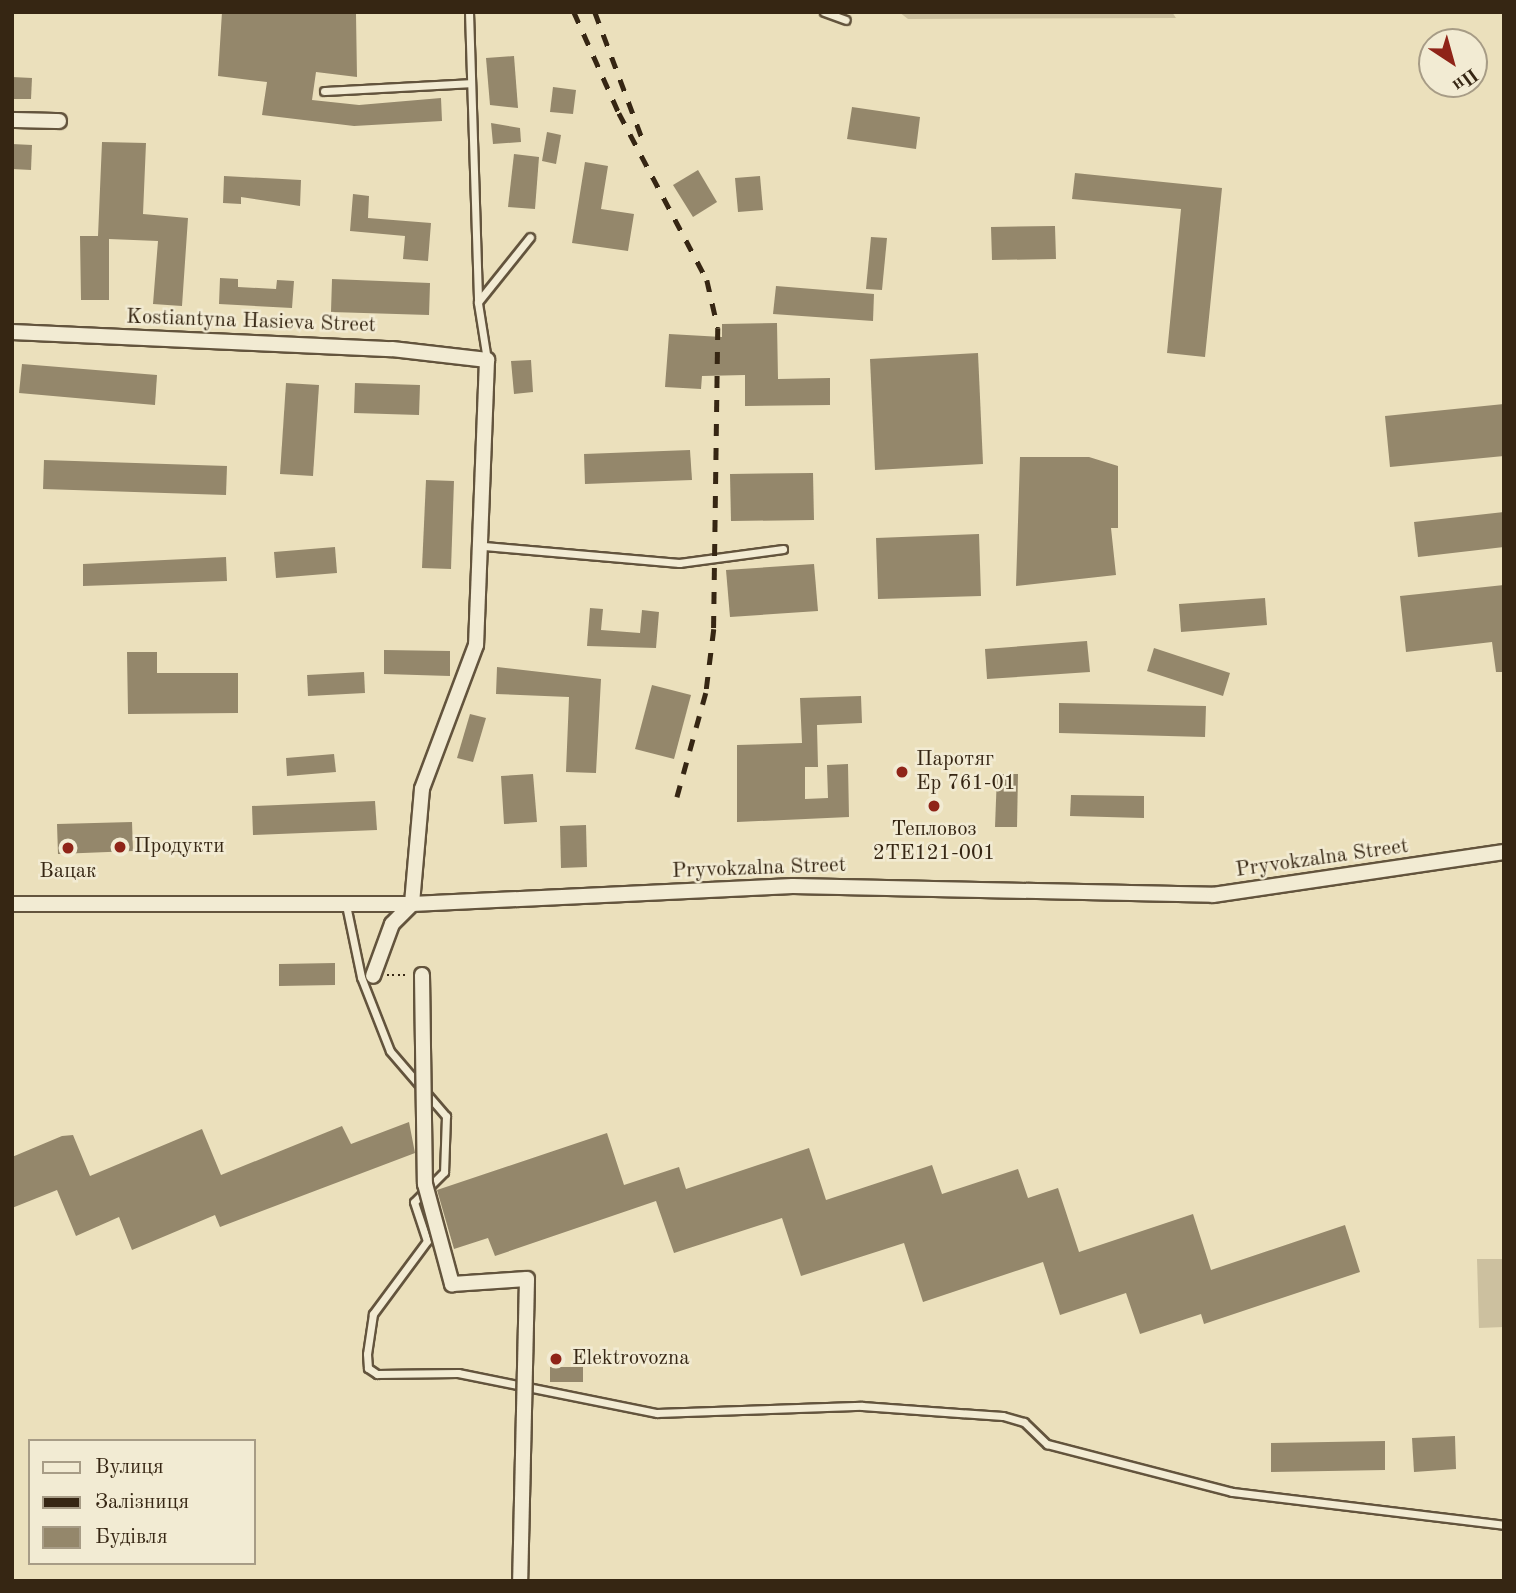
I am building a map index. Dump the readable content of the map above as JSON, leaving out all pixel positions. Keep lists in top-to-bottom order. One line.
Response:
{"streets":{"street":["Kostiantyna Hasieva Street","Pryvokzalna Street"]},"places":["Паротяг Ер 761-01","Тепловоз 2ТЕ121-001","Продукти","Вацак","Elektrovozna"],"legend":["Вулиця","Залізниця","Будівля"],"north":"bottom right"}
